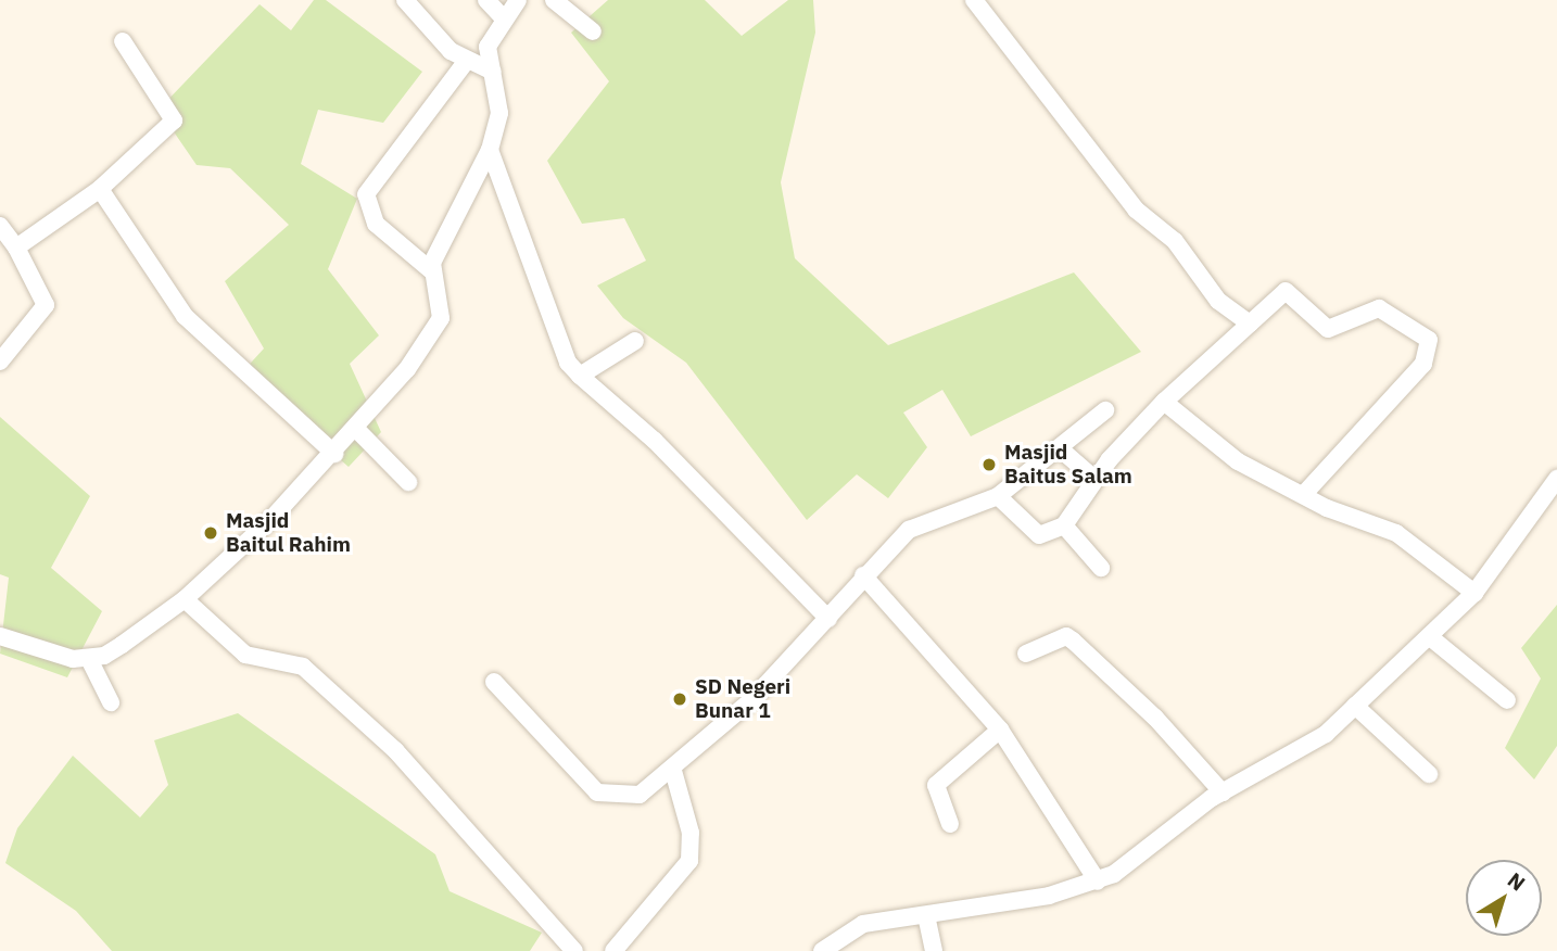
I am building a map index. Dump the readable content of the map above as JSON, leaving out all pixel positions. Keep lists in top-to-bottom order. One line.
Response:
{"places":["Masjid Baitus Salam","Masjid Baitul Rahim","SD Negeri Bunar 1"],"north":"top right"}
